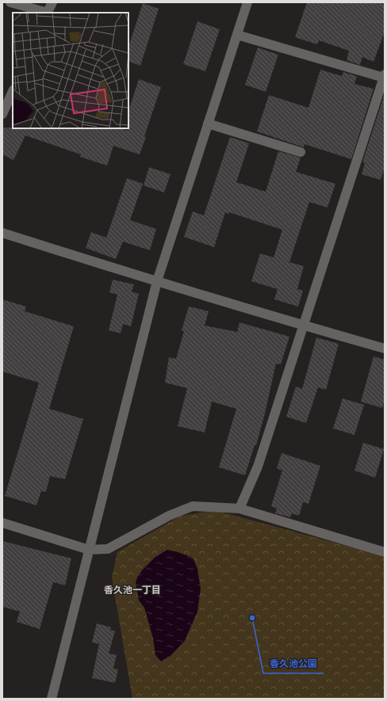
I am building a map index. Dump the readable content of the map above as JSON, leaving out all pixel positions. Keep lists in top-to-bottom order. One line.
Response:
{"districts":["香久池一丁目"],"places":["香久池公園"]}
